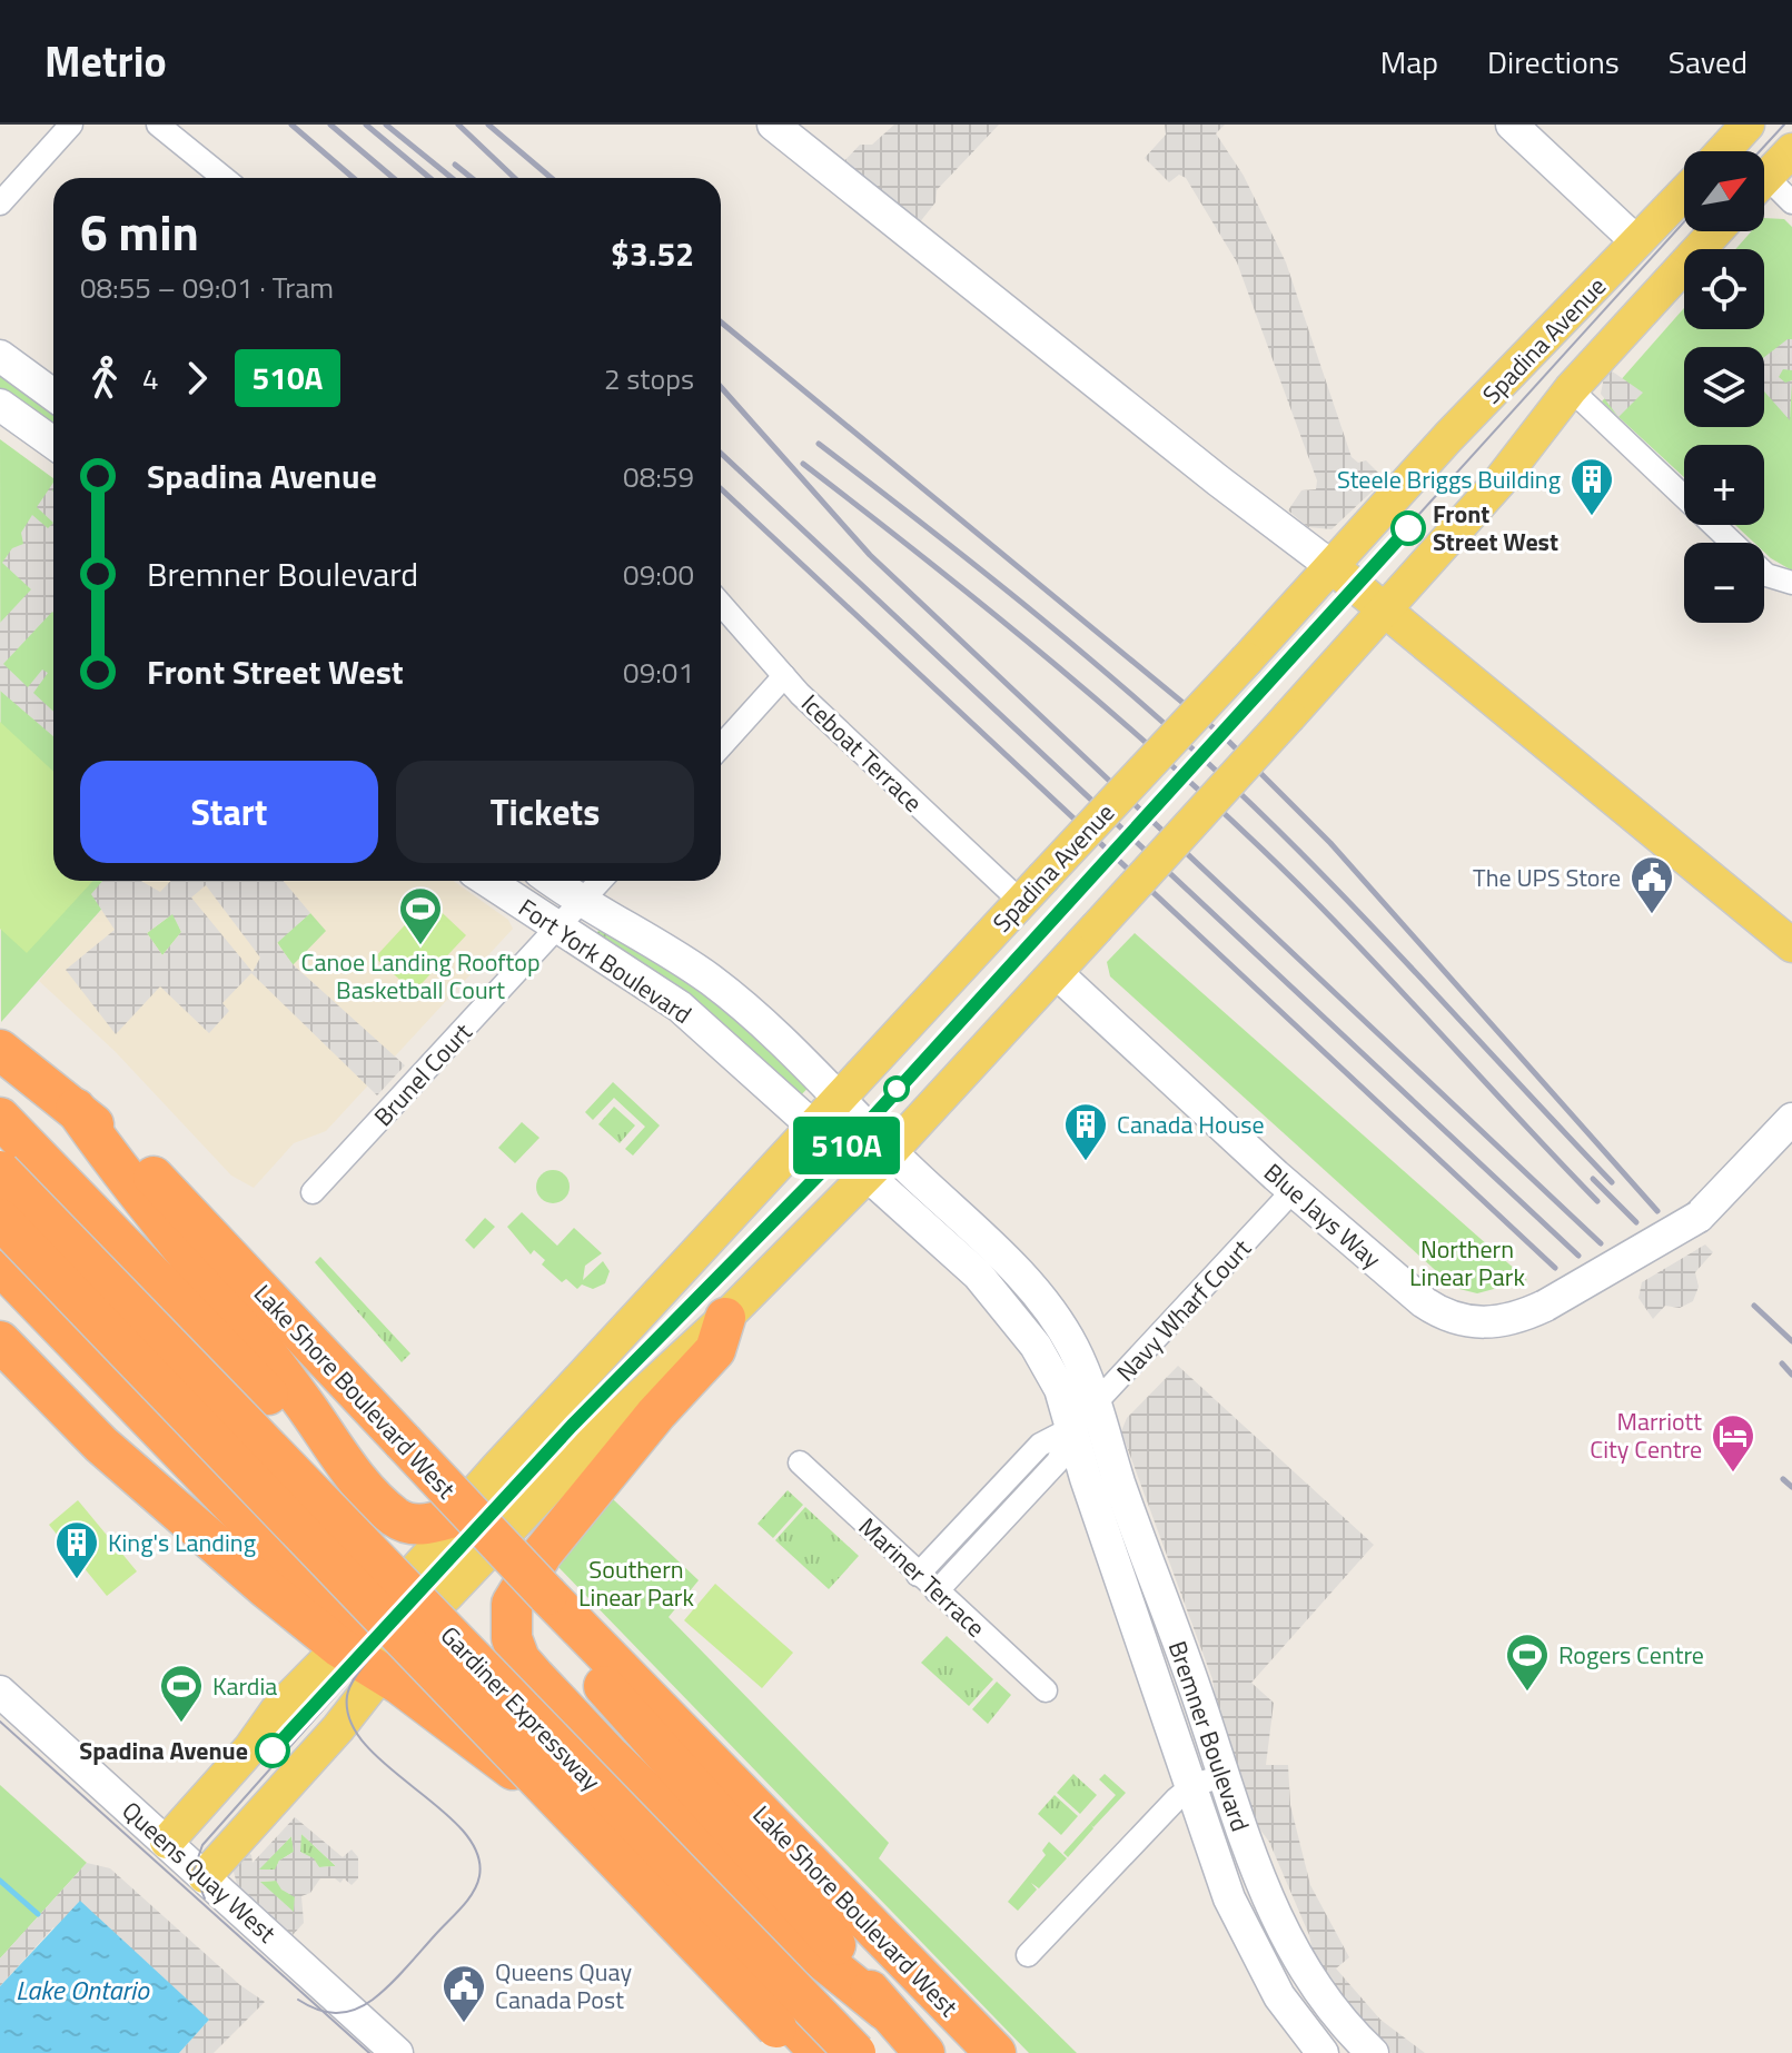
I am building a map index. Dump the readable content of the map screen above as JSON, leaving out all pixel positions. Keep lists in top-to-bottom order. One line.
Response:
{"streets":{"highway":["Lake Shore Boulevard West","Gardiner Expressway"],"main road":["Spadina Avenue"],"street":["Iceboat Terrace","Fort York Boulevard","Brunel Court","Blue Jays Way","Navy Wharf Court","Mariner Terrace","Bremner Boulevard","Queens Quay West"]},"crossings":[["Spadina Avenue","Iceboat Terrace"],["Spadina Avenue","Fort York Boulevard"],["Spadina Avenue","Blue Jays Way"],["Spadina Avenue","Bremner Boulevard"],["Fort York Boulevard","Brunel Court"],["Fort York Boulevard","Bremner Boulevard"],["Blue Jays Way","Navy Wharf Court"],["Navy Wharf Court","Mariner Terrace"],["Navy Wharf Court","Bremner Boulevard"]],"water":["Lake Ontario"],"parks":["Northern Linear Park","Southern Linear Park"],"places":{"building":["Steele Briggs Building","Canada House","King's Landing"],"other":["Front Street West","Spadina Avenue"],"public building":["The UPS Store","Queens Quay Canada Post"],"sports":["Canoe Landing Rooftop Basketball Court","Rogers Centre","Kardia"],"hotel":["Marriott City Centre"]},"lines":["tram line 510A"],"north":"top right","page":{"header":"Metrio","nav":["Map","Directions","Saved"],"on_map":"510A","map_buttons":["+","−"],"heading":["6 min","08:55 – 09:01 · Tram","$3.52"],"legs":["4","510A","2 stops"],"list":[{"name":"Spadina Avenue","value":"08:59"},{"name":"Bremner Boulevard","value":"09:00"},{"name":"Front Street West","value":"09:01"}],"buttons":["Start","Tickets"]}}
